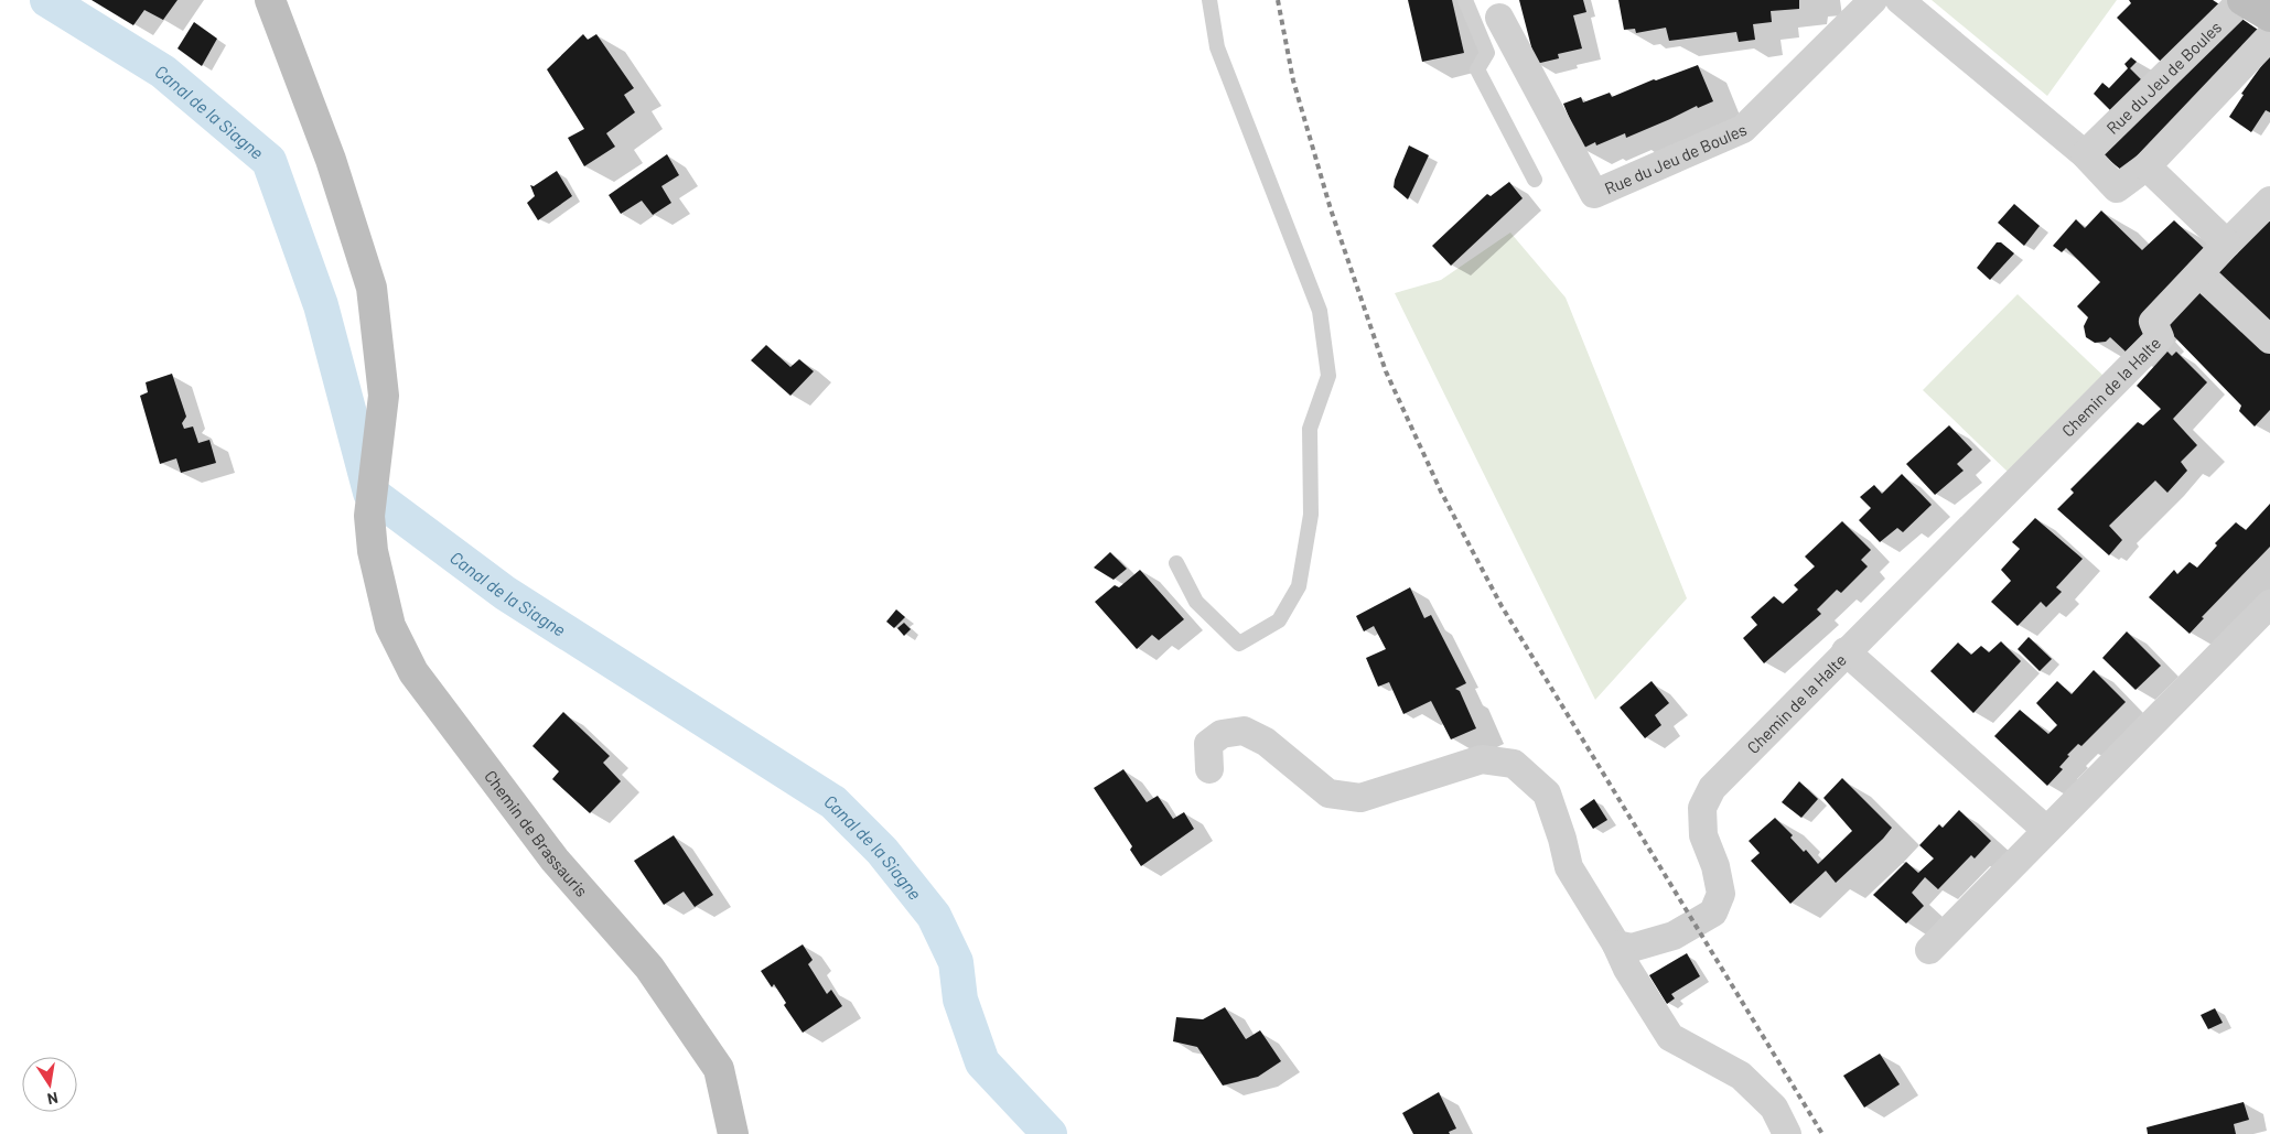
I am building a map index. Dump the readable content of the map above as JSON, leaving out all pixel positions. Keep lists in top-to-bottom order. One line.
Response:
{"streets":{"street":["Rue du Jeu de Boules","Chemin de la Halte","Chemin de Brassauris"]},"water":["Canal de la Siagne"],"north":"bottom"}
